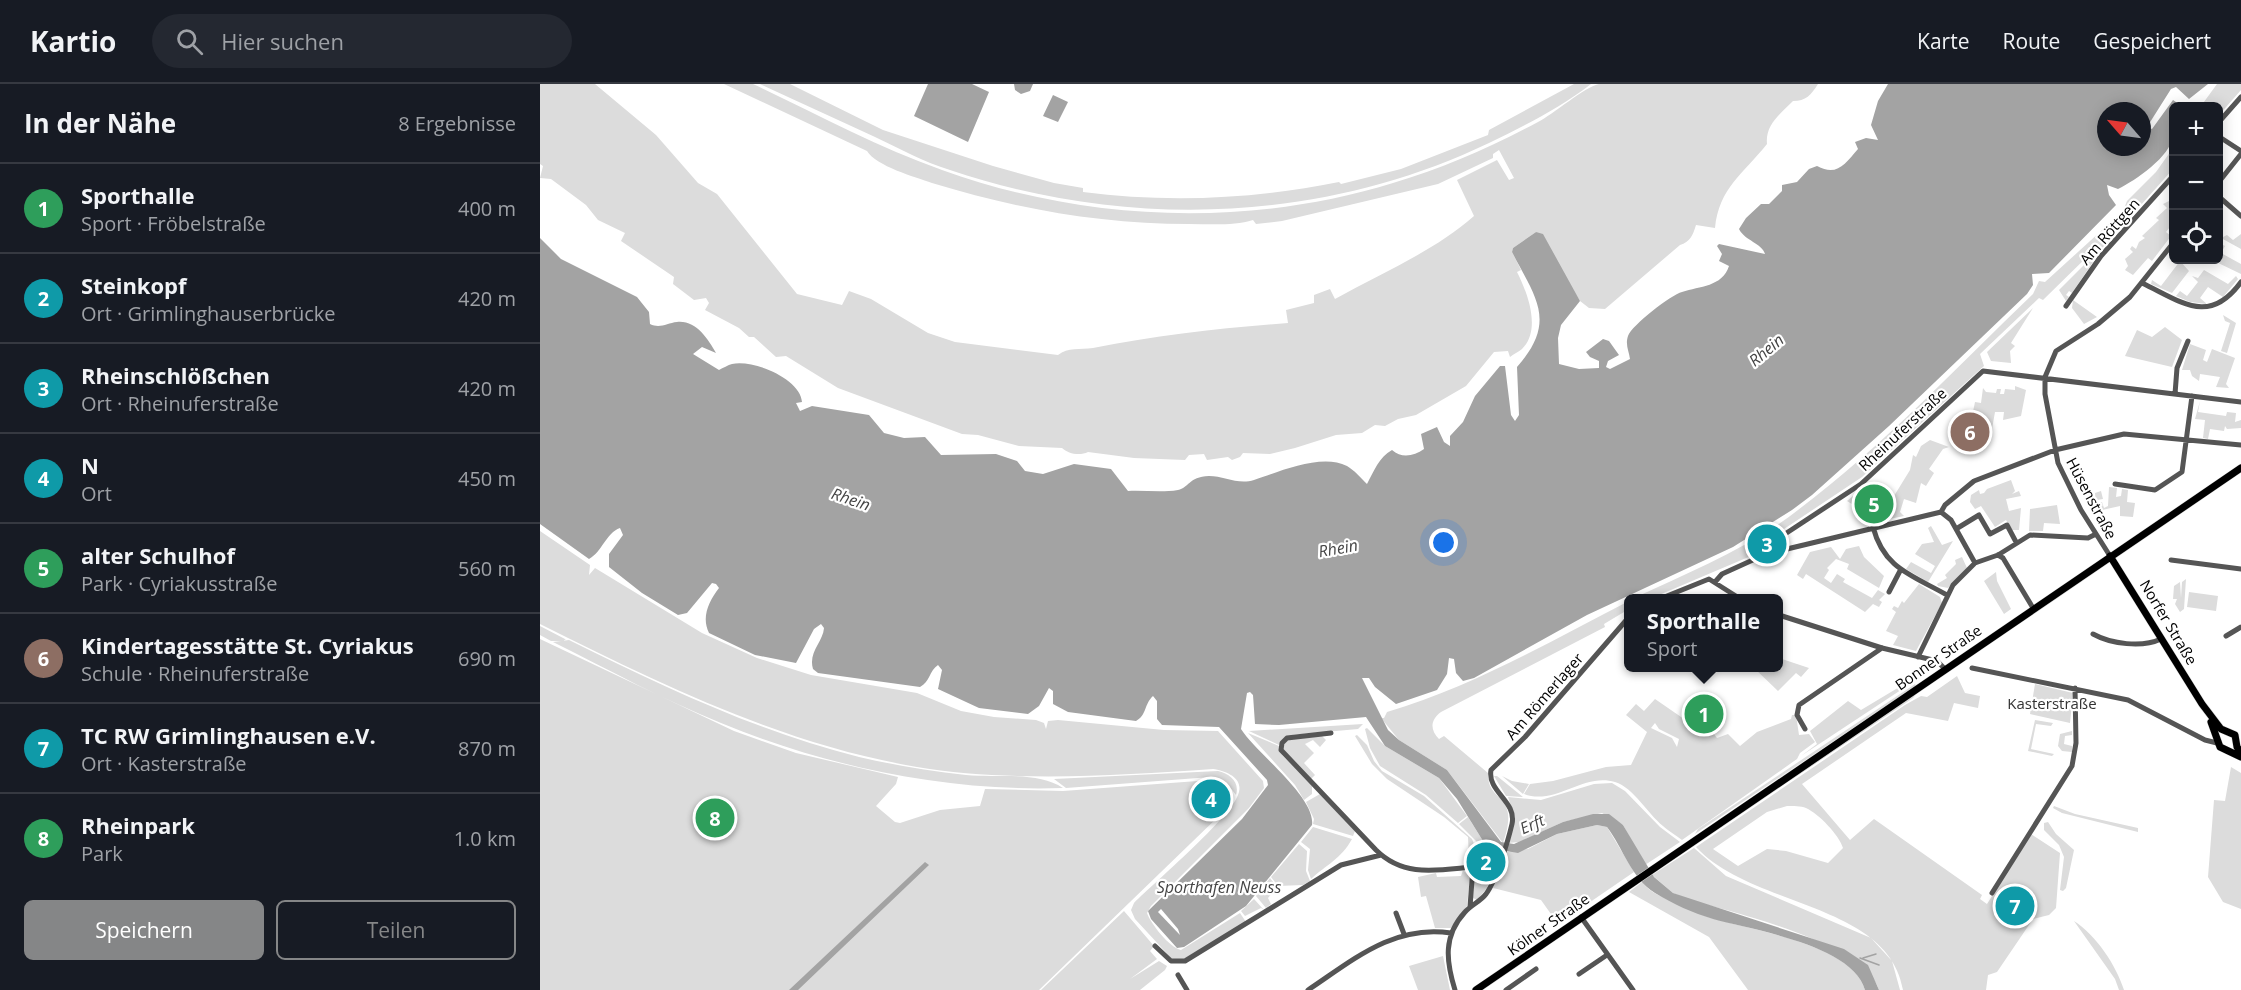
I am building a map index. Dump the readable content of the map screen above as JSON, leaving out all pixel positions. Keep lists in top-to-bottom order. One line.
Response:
{"streets":{"main road":["Norfer Straße","Bonner Straße","Kölner Straße"],"street":["Am Röttgen","Rheinuferstraße","Hüsenstraße","Am Römerlager"]},"crossings":[["Rheinuferstraße","Hüsenstraße"],["Hüsenstraße","Norfer Straße"],["Hüsenstraße","Bonner Straße"],["Norfer Straße","Bonner Straße"],["Bonner Straße","Kölner Straße"]],"water":["Rhein","Erft","Sporthafen Neuss"],"parks":["Kasterstraße"],"north":"top left","page":{"header":"Kartio","search":"Hier suchen","nav":["Karte","Route","Gespeichert"],"heading":["In der Nähe","8 Ergebnisse"],"map_buttons":["+","−"],"list":[{"mark":"1","name":"Sporthalle","note":"Sport · Fröbelstraße","value":"400 m"},{"mark":"2","name":"Steinkopf","note":"Ort · Grimlinghauserbrücke","value":"420 m"},{"mark":"3","name":"Rheinschlößchen","note":"Ort · Rheinuferstraße","value":"420 m"},{"mark":"4","name":"N","note":"Ort","value":"450 m"},{"mark":"5","name":"alter Schulhof","note":"Park · Cyriakusstraße","value":"560 m"},{"mark":"6","name":"Kindertagesstätte St. Cyriakus","note":"Schule · Rheinuferstraße","value":"690 m"},{"mark":"7","name":"TC RW Grimlinghausen e.V.","note":"Ort · Kasterstraße","value":"870 m"},{"mark":"8","name":"Rheinpark","note":"Park","value":"1.0 km"}],"pins":["6","5","3","1","4","8","2","7"],"popup":["Sporthalle","Sport"],"buttons":["Speichern","Teilen"]}}
